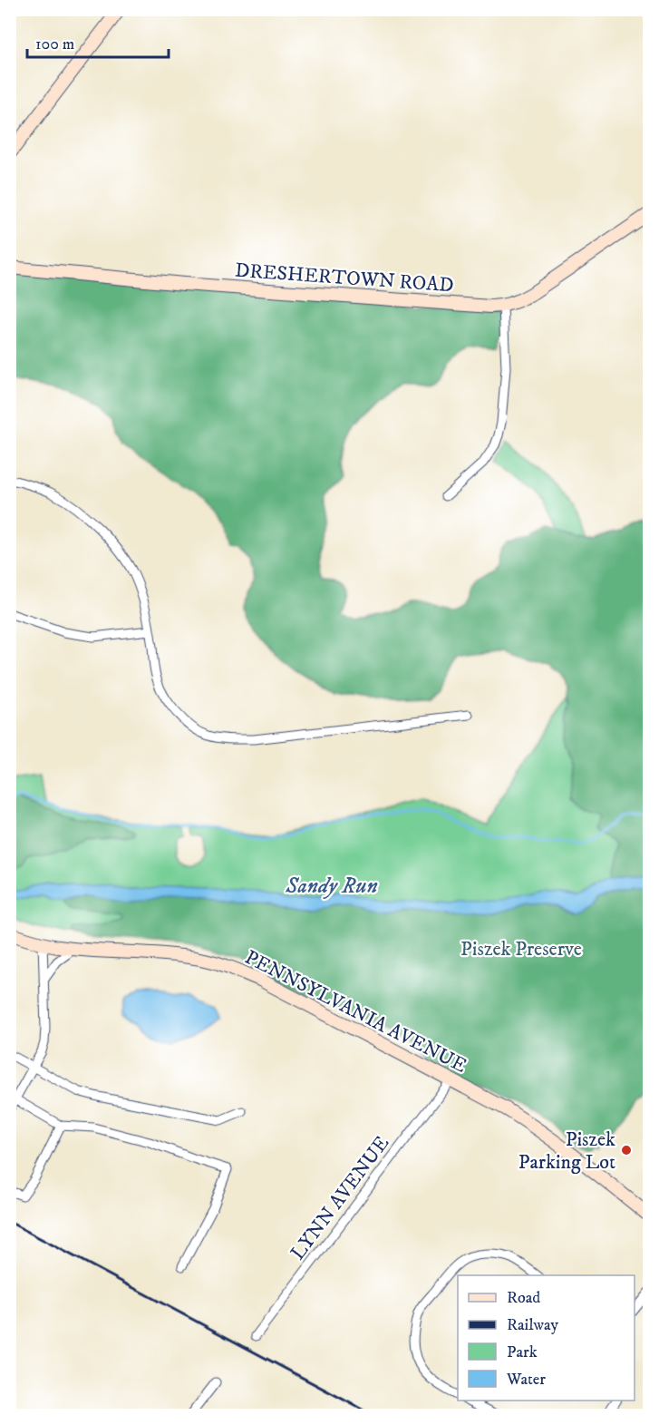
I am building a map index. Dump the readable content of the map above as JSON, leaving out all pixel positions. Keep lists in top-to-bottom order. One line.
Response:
{"streets":{"street":["DRESHERTOWN ROAD","PENNSYLVANIA AVENUE","LYNN AVENUE"]},"crossings":[["PENNSYLVANIA AVENUE","LYNN AVENUE"]],"water":["Sandy Run"],"parks":["Piszek Preserve"],"places":["Piszek Parking Lot"],"legend":["Road","Railway","Park","Water"],"scale_bar":"100 m"}
